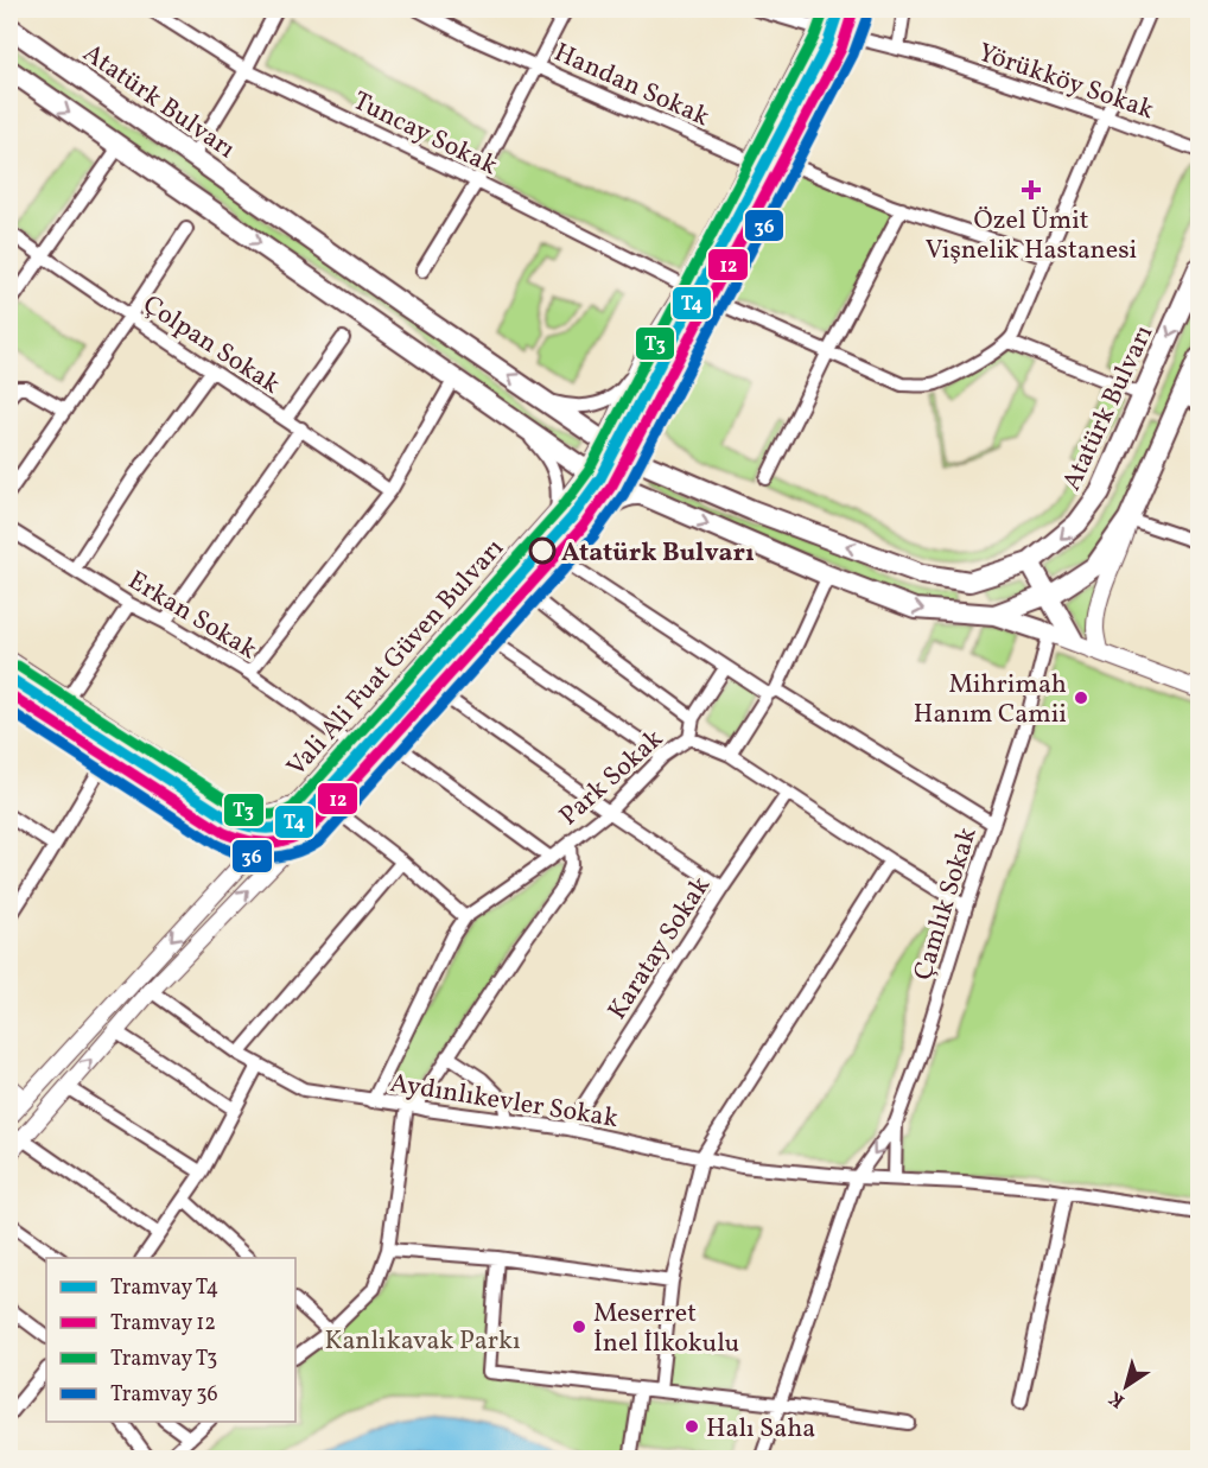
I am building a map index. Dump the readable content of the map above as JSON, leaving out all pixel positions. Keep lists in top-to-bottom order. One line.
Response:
{"streets":{"main road":["Atatürk Bulvarı","Vali Ali Fuat Güven Bulvarı"],"street":["Yörükköy Sokak","Handan Sokak","Tuncay Sokak","Çolpan Sokak","Erkan Sokak","Park Sokak","Çamlık Sokak","Karatay Sokak","Aydınlıkevler Sokak"]},"crossings":[["Atatürk Bulvarı","Vali Ali Fuat Güven Bulvarı"],["Tuncay Sokak","Vali Ali Fuat Güven Bulvarı"],["Erkan Sokak","Vali Ali Fuat Güven Bulvarı"],["Vali Ali Fuat Güven Bulvarı","Aydınlıkevler Sokak"],["Park Sokak","Çamlık Sokak"],["Park Sokak","Karatay Sokak"],["Park Sokak","Aydınlıkevler Sokak"],["Çamlık Sokak","Aydınlıkevler Sokak"],["Karatay Sokak","Aydınlıkevler Sokak"]],"parks":["Kanlıkavak Parkı"],"places":{"health":["Özel Ümit Vişnelik Hastanesi"],"other":["Atatürk Bulvarı","Mihrimah Hanım Camii","Meserret İnel İlkokulu","Halı Saha"]},"lines":["tram line T4","tram line T3","tram line 12","tram line 36"],"legend":["Tramvay T4","Tramvay 12","Tramvay T3","Tramvay 36"],"north":"bottom left"}
